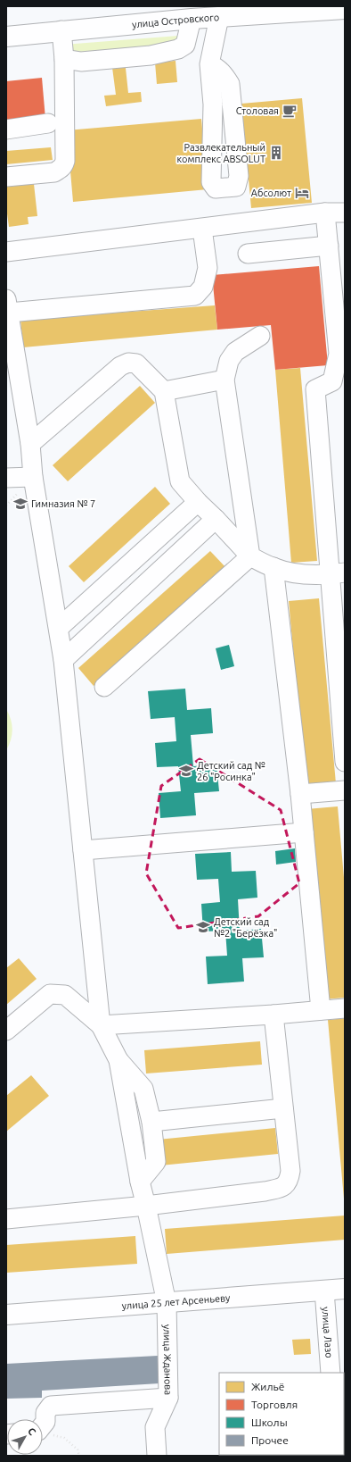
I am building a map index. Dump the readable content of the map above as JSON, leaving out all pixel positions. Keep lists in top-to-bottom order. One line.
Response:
{"streets":{"main road":["улица Островского","улица 25 лет Арсеньеву"],"street":["улица Лазо","улица Жданова"]},"crossings":[["улица 25 лет Арсеньеву","улица Лазо"],["улица 25 лет Арсеньеву","улица Жданова"]],"places":{"cafe":["Столовая"],"building":["Развлекательный комплекс ABSOLUT"],"hotel":["Абсолют"],"school or university":["Гимназия № 7","Детский сад № 26 \"Росинка\"","Детский сад №2 \"Берёзка\""]},"legend":["Жильё","Торговля","Школы","Прочее"],"north":"top right"}
